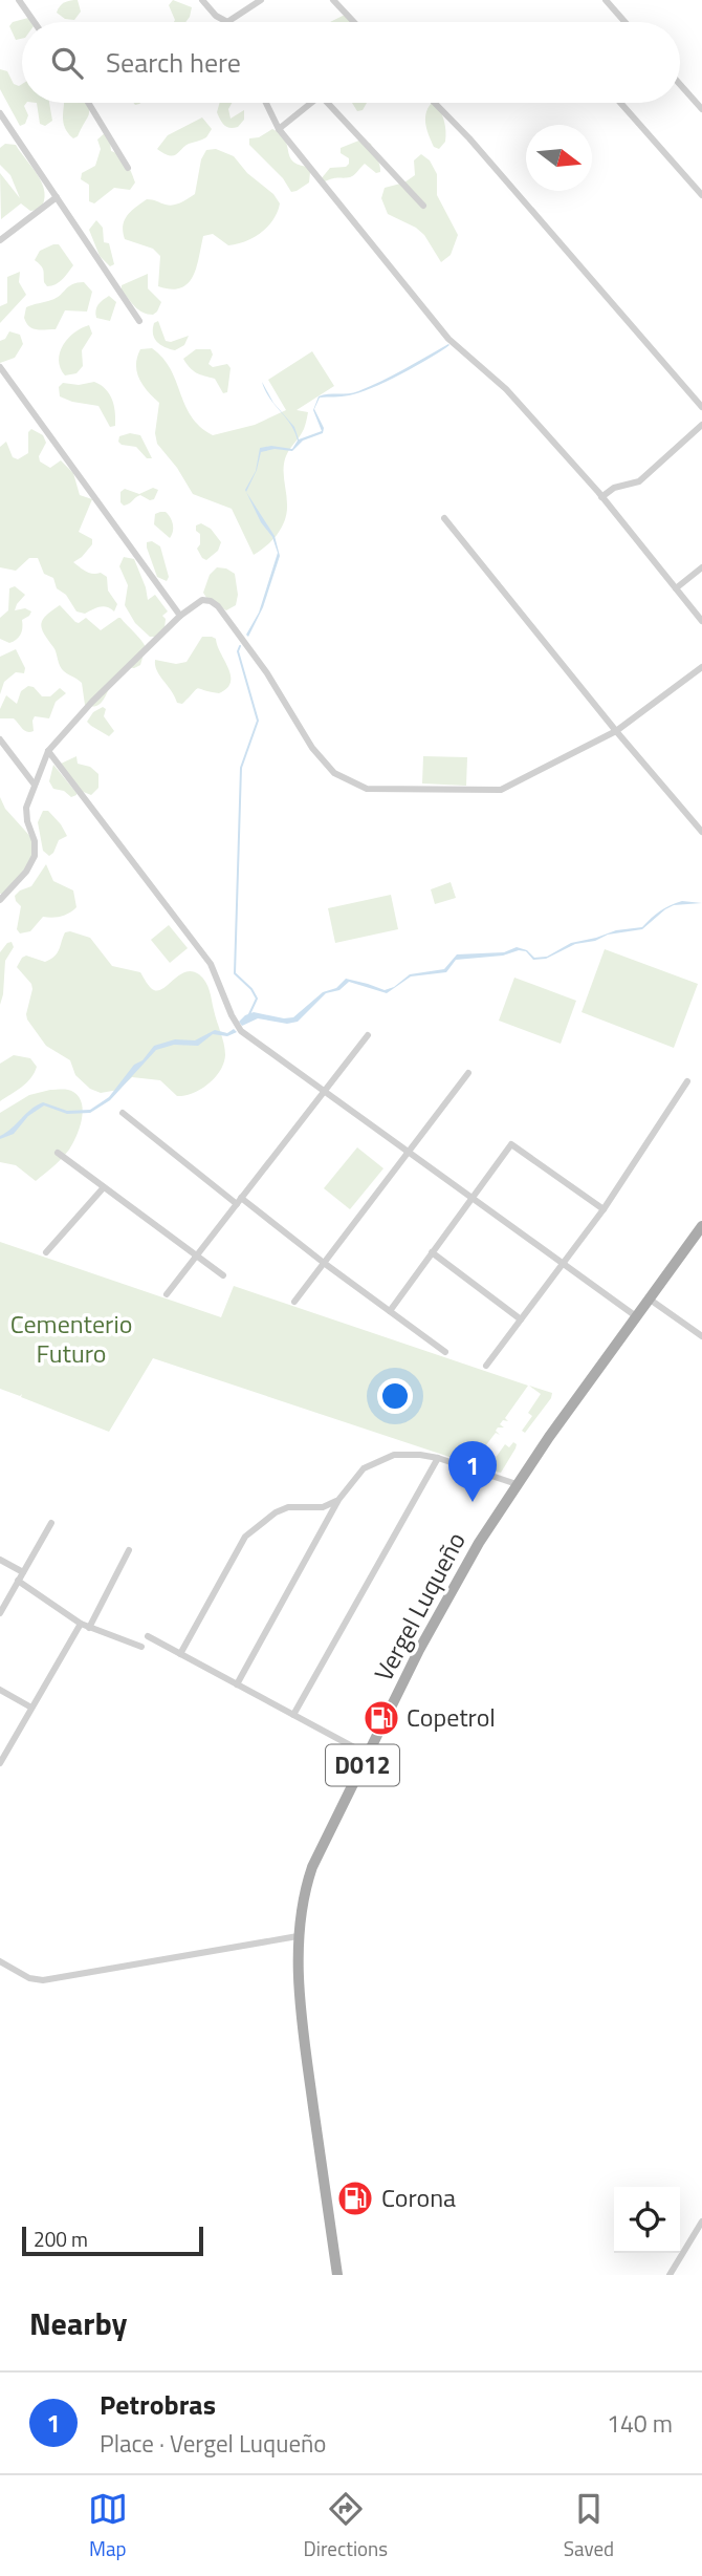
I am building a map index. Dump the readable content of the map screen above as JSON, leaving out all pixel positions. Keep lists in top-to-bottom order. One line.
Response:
{"streets":{"main road":["Vergel Luqueño","D012"]},"parks":["Cementerio Futuro"],"places":{"fuel station":["Copetrol","Corona"]},"scale_bar":"200 m","north":"right","page":{"search":"Search here","pins":"1","scale":"200 m","heading":"Nearby","list":[{"mark":"1","name":"Petrobras","note":"Place · Vergel Luqueño","value":"140 m"}],"nav":["Map","Directions","Saved"]}}
